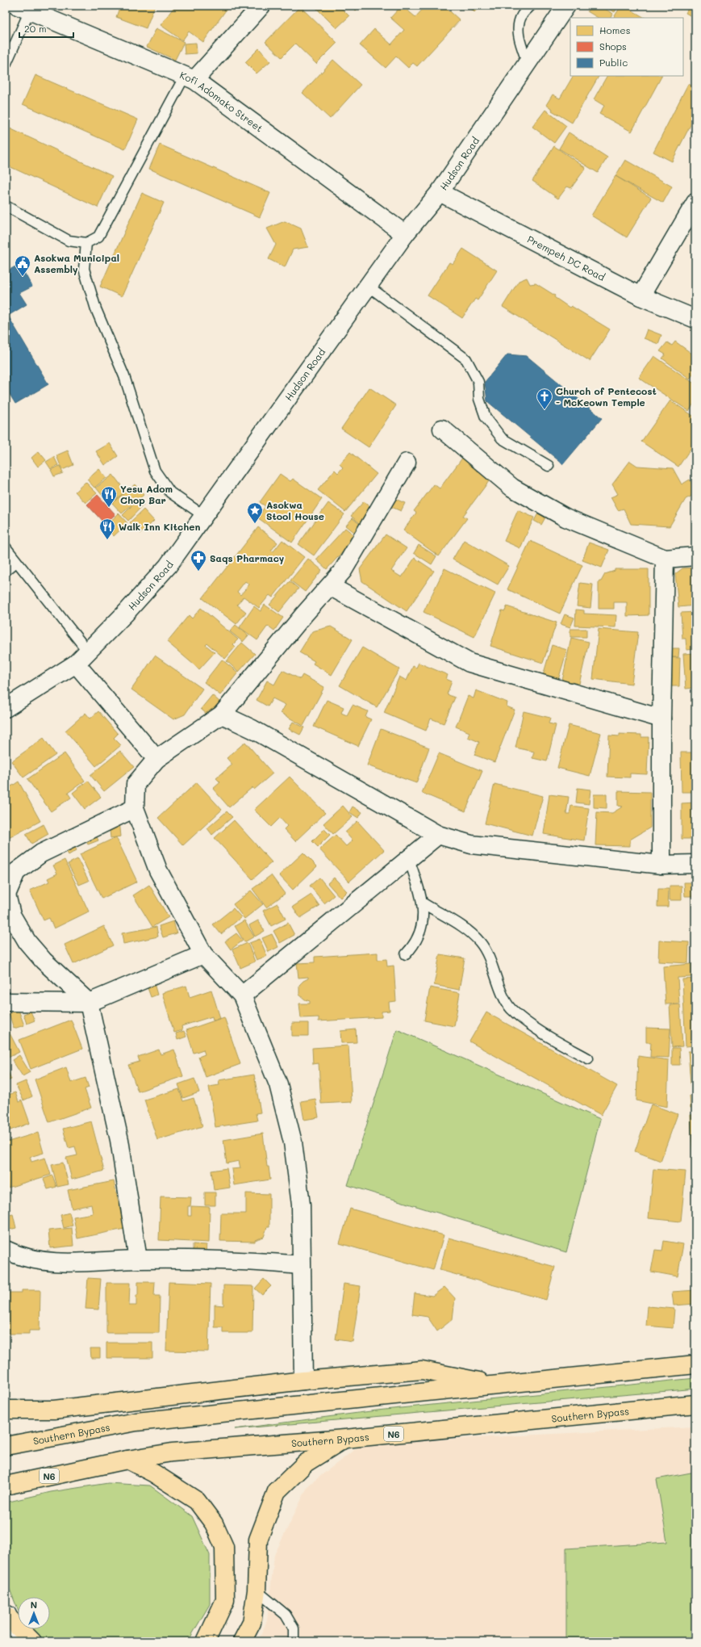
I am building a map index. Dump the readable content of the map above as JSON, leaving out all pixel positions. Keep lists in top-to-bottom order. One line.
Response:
{"streets":{"highway":["Southern Bypass","N6"],"street":["Kofi Adomako Street","Hudson Road","Prempeh DC Road"]},"crossings":[["Kofi Adomako Street","Hudson Road"],["Hudson Road","Prempeh DC Road"]],"places":{"public building":["Asokwa Municipal Assembly"],"church":["Church of Pentecost - McKeown Temple"],"restaurant":["Yesu Adom Chop Bar","Walk Inn Kitchen"],"place":["Asokwa Stool House"],"pharmacy":["Saqs Pharmacy"]},"legend":["Homes","Shops","Public"],"scale_bar":"20 m","north":"top"}
